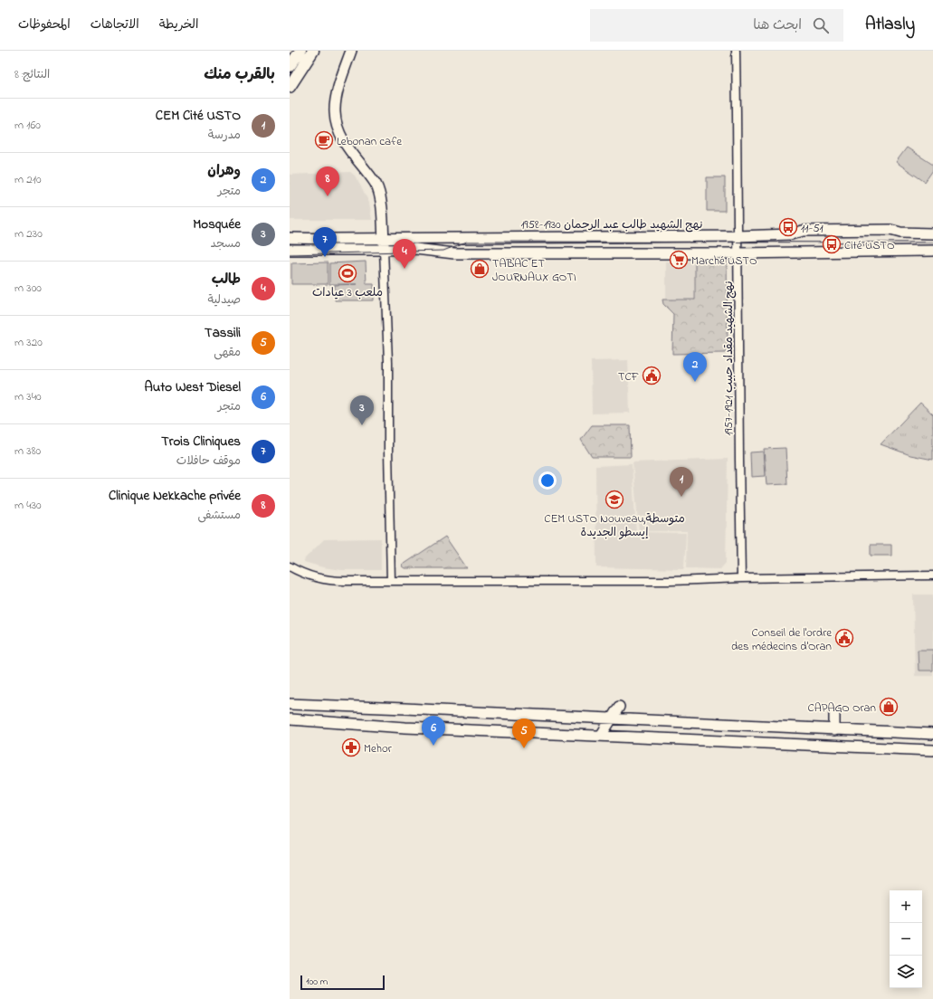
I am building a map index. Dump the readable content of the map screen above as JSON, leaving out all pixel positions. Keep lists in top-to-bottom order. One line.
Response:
{"streets":{"main road":["نهج الشهيد طالب عبد الرحمان 1930-1958"],"street":["نهج الشهيد مقداد حبيب 1921-1957"]},"crossings":[["نهج الشهيد طالب عبد الرحمان 1930-1958","نهج الشهيد مقداد حبيب 1921-1957"]],"places":{"cafe":["Lebonan cafe"],"bus stop":["11-51","Cité USTO"],"supermarket":["Marché USTO"],"shop":["TABAC ET JOURNAUX GOTI","CAPAGO Oran"],"sports":["ملعب 3 عيادات"],"public building":["TCF","Conseil de l'ordre des médecins d'Oran"],"school or university":["CEM USTO Nouveau;متوسطة إيسطو الجديدة"],"pharmacy":["Mehor"]},"scale_bar":"100 m","page":{"header":"Atlasly","search":"ابحث هنا","nav":["الخريطة","الاتجاهات","المحفوظات"],"heading":["بالقرب منك","النتائج: 8"],"list":[{"mark":"1","name":"CEM Cité USTO","note":"مدرسة","value":"160 m"},{"mark":"2","name":"وهران","note":"متجر","value":"210 m"},{"mark":"3","name":"Mosquée","note":"مسجد","value":"230 m"},{"mark":"4","name":"طالب","note":"صيدلية","value":"300 m"},{"mark":"5","name":"Tassili","note":"مقهى","value":"320 m"},{"mark":"6","name":"Auto West Diesel","note":"متجر","value":"340 m"},{"mark":"7","name":"Trois Cliniques","note":"موقف حافلات","value":"380 m"},{"mark":"8","name":"Clinique Nekkache privée","note":"مستشفى","value":"430 m"}],"pins":["8","7","4","2","3","1","6","5"],"map_buttons":["+","−"],"scale":"100 m"}}
